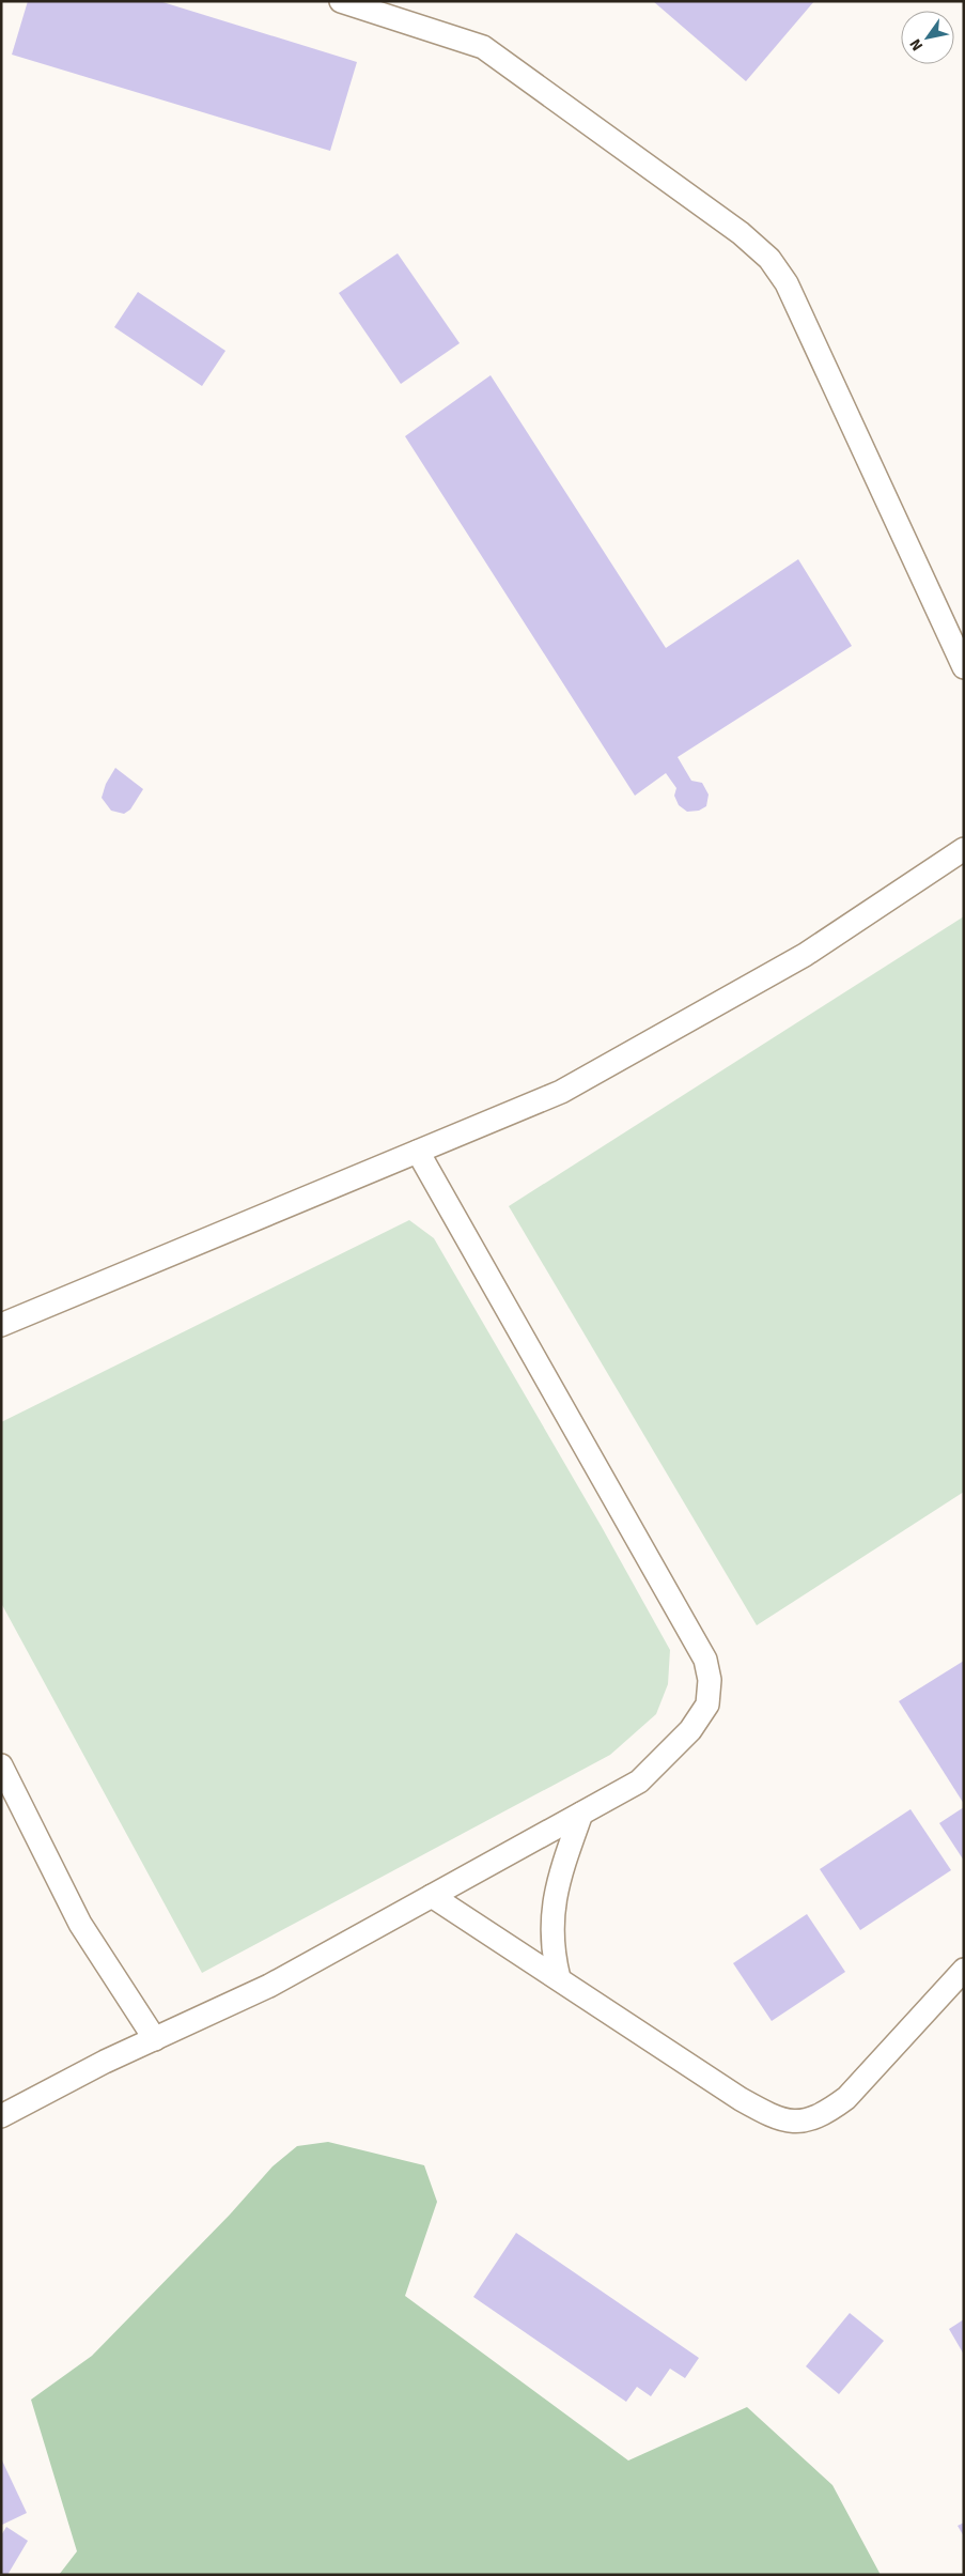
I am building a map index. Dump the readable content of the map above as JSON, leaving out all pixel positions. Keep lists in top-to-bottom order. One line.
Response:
{"north":"bottom left"}
